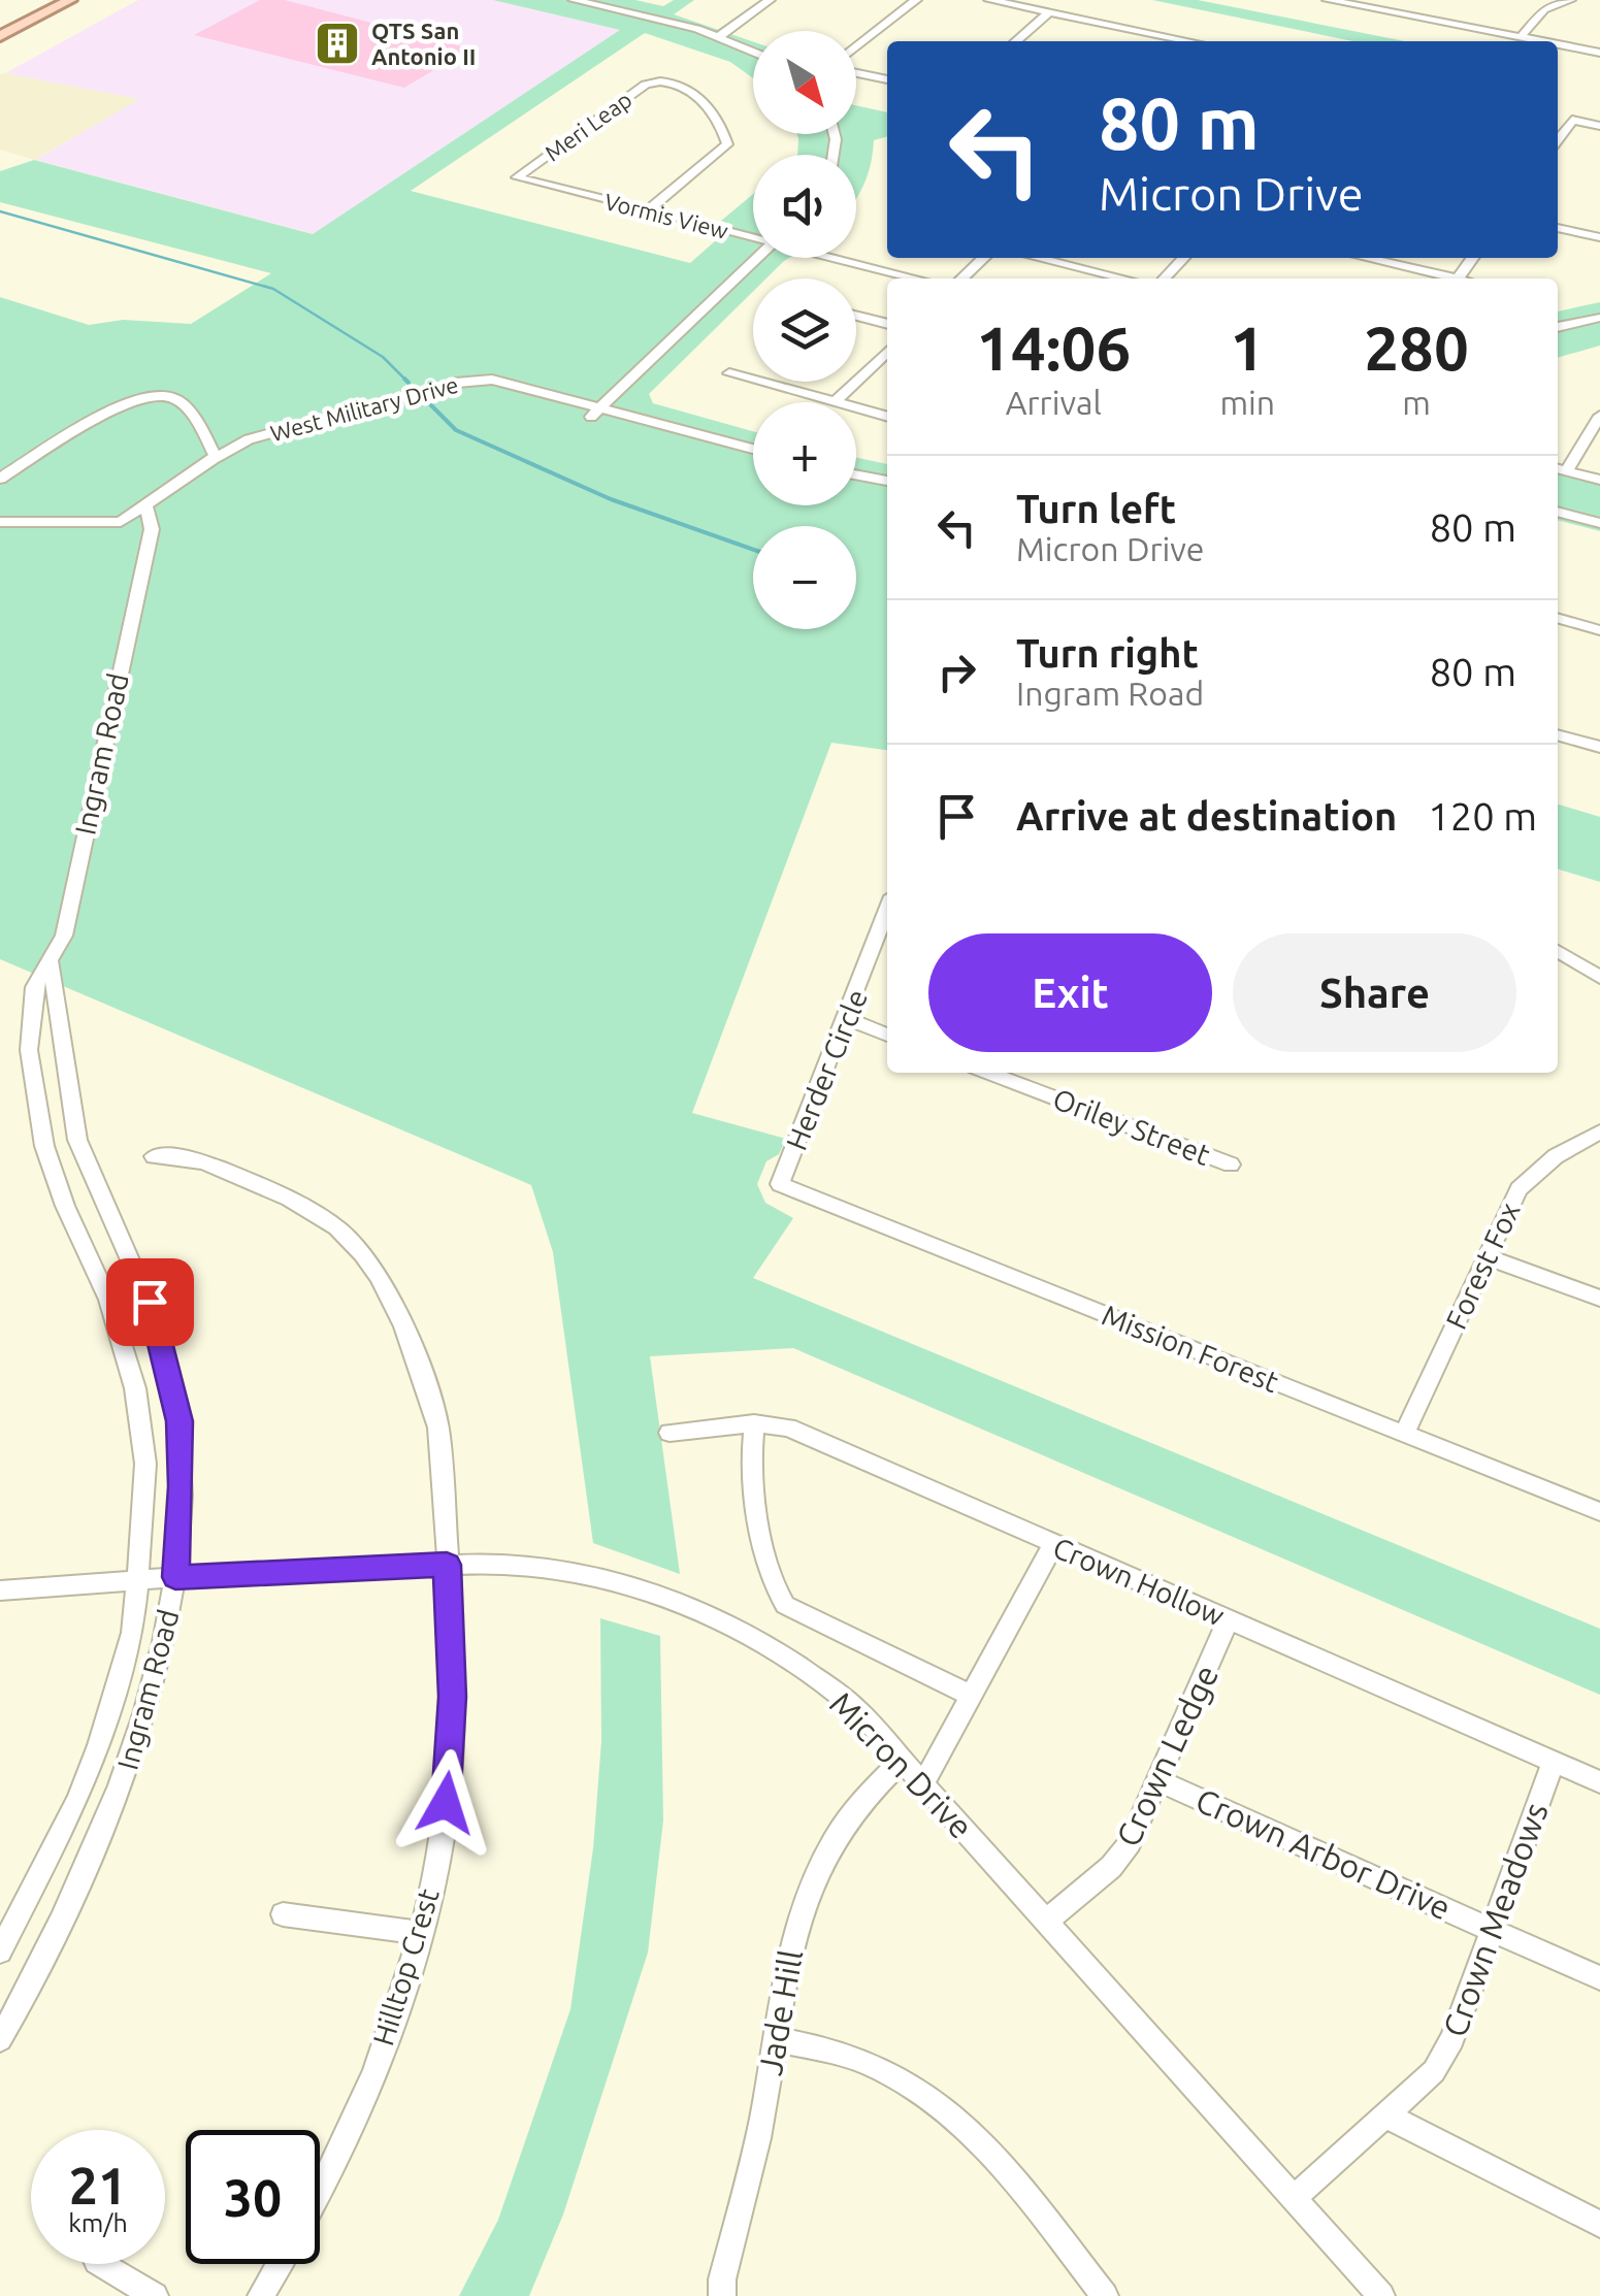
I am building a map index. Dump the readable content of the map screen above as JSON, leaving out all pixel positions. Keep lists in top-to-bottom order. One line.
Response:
{"streets":{"street":["Meri Leap","Vormis View","West Military Drive","Ingram Road","Herder Circle","Oriley Street","Forest Fox","Mission Forest","Crown Hollow","Crown Ledge","Micron Drive","Crown Arbor Drive","Crown Meadows","Hilltop Crest","Jade Hill"]},"crossings":[["Meri Leap","Vormis View"],["West Military Drive","Ingram Road"],["Ingram Road","Micron Drive"],["Herder Circle","Mission Forest"],["Forest Fox","Mission Forest"],["Crown Hollow","Crown Ledge"],["Crown Hollow","Crown Meadows"],["Crown Ledge","Micron Drive"],["Crown Ledge","Crown Arbor Drive"],["Micron Drive","Crown Meadows"],["Micron Drive","Hilltop Crest"],["Micron Drive","Jade Hill"],["Crown Arbor Drive","Crown Meadows"]],"places":{"building":["QTS San Antonio II"]},"north":"bottom right","page":{"map_buttons":["+","−"],"turn":["80 m","Micron Drive"],"eta":["14:06","Arrival","1","min","280","m"],"list":[{"name":"Turn left","note":"Micron Drive","value":"80 m"},{"name":"Turn right","note":"Ingram Road","value":"80 m"},{"name":"Arrive at destination","value":"120 m"}],"buttons":["Exit","Share"],"speed":"21 km/h","limit":"30"}}
